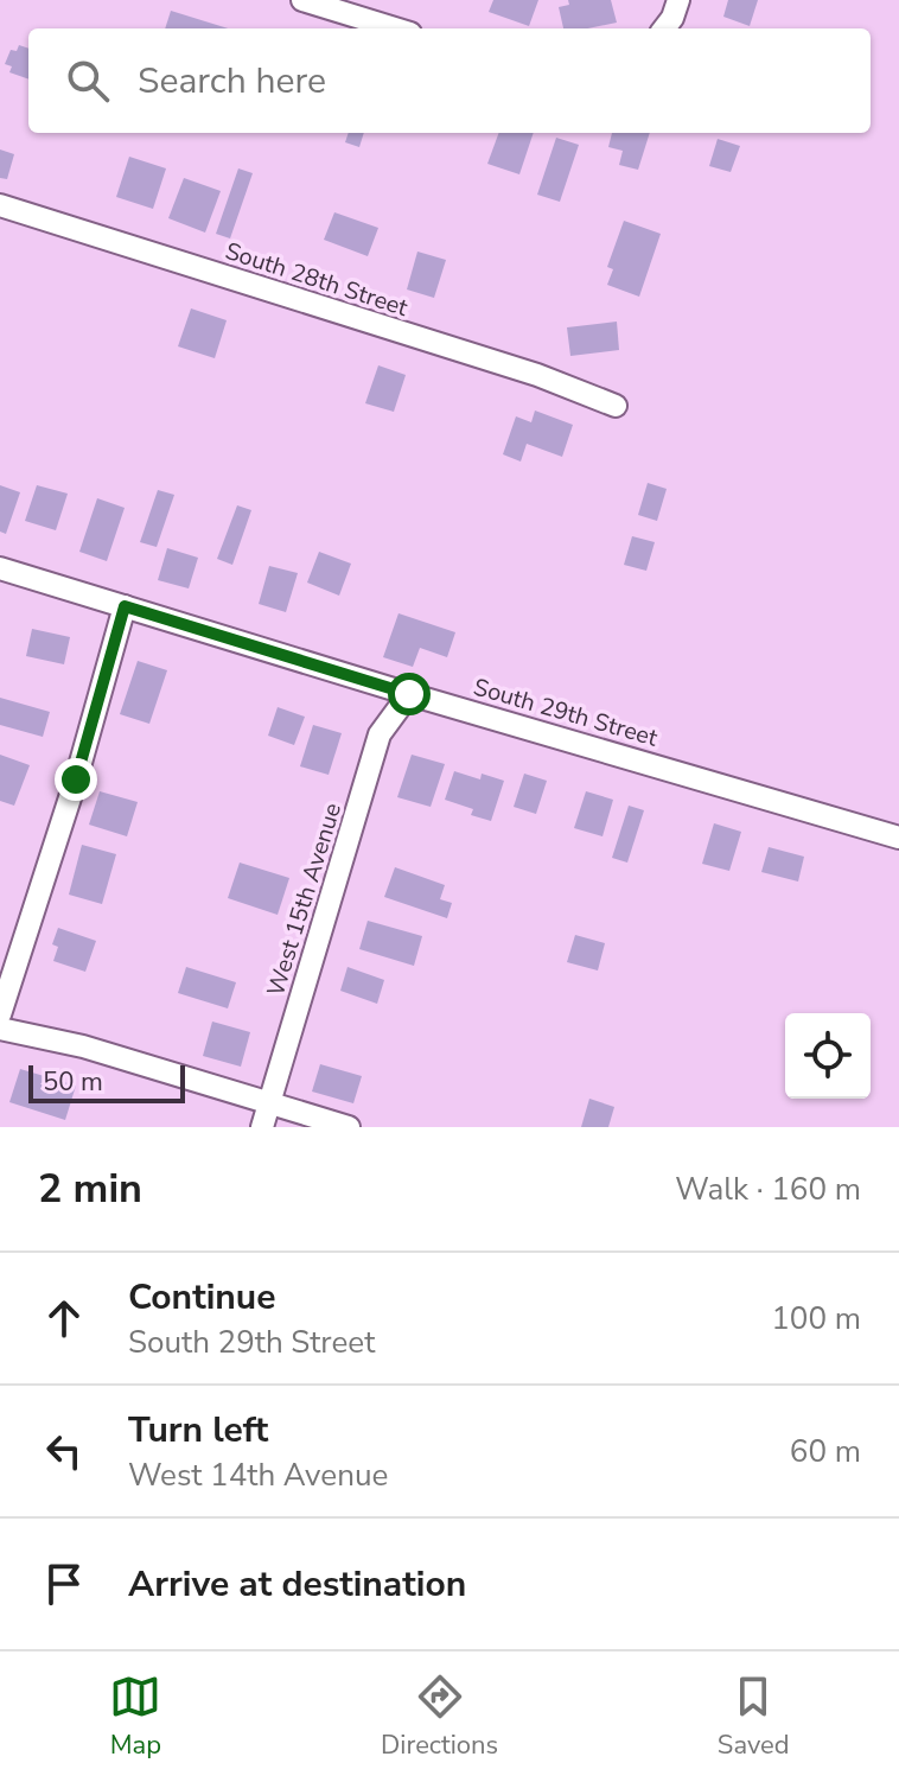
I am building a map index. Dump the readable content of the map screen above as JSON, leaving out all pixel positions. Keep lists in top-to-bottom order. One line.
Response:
{"streets":{"street":["South 28th Street","South 29th Street","West 15th Avenue"]},"crossings":[["South 29th Street","West 15th Avenue"]],"scale_bar":"50 m","page":{"search":"Search here","scale":"50 m","heading":["2 min","Walk · 160 m"],"list":[["Continue","South 29th Street","100 m"],["Turn left","West 14th Avenue","60 m"],"Arrive at destination"],"nav":["Map","Directions","Saved"]}}
